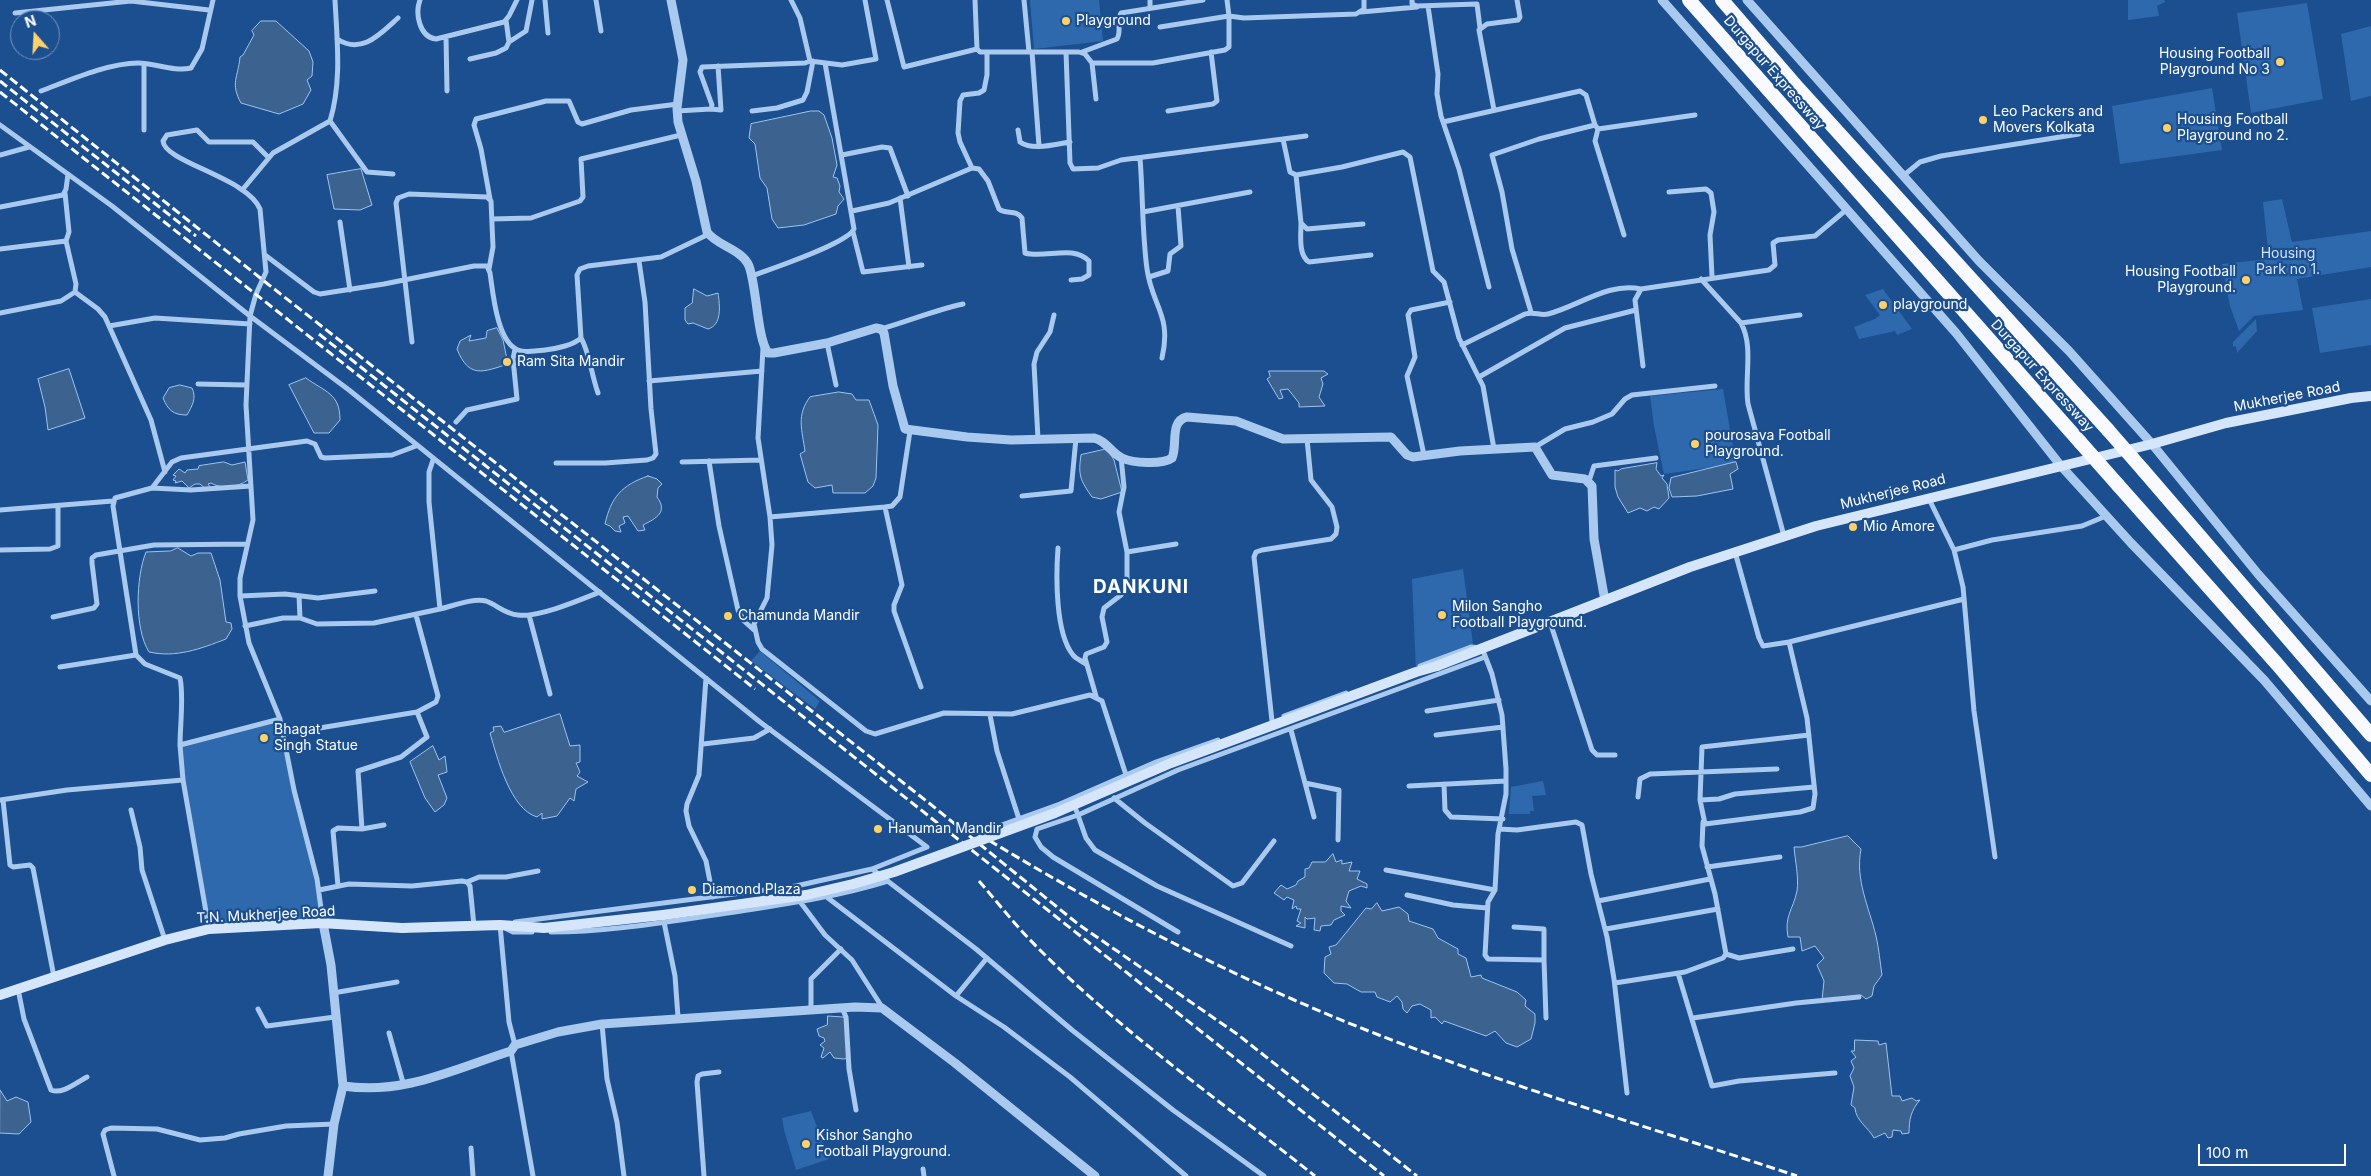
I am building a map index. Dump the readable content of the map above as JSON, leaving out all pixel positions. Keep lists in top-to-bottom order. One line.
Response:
{"streets":{"highway":["Durgapur Expressway"],"main road":["Mukherjee Road","T.N. Mukherjee Road"]},"crossings":[["Mukherjee Road","T.N. Mukherjee Road"]],"districts":["DANKUNI"],"parks":["Housing Park no 1."],"places":["Playground","Housing Football Playground No 3","Leo Packers and Movers Kolkata","Housing Football Playground no 2.","Housing Football Playground.","playground","Ram Sita Mandir","pourosava Football Playground.","Mio Amore","Milon Sangho Football Playground.","Chamunda Mandir","Bhagat Singh Statue","Hanuman Mandir","Diamond Plaza","Kishor Sangho Football Playground."],"scale_bar":"100 m","north":"top"}
